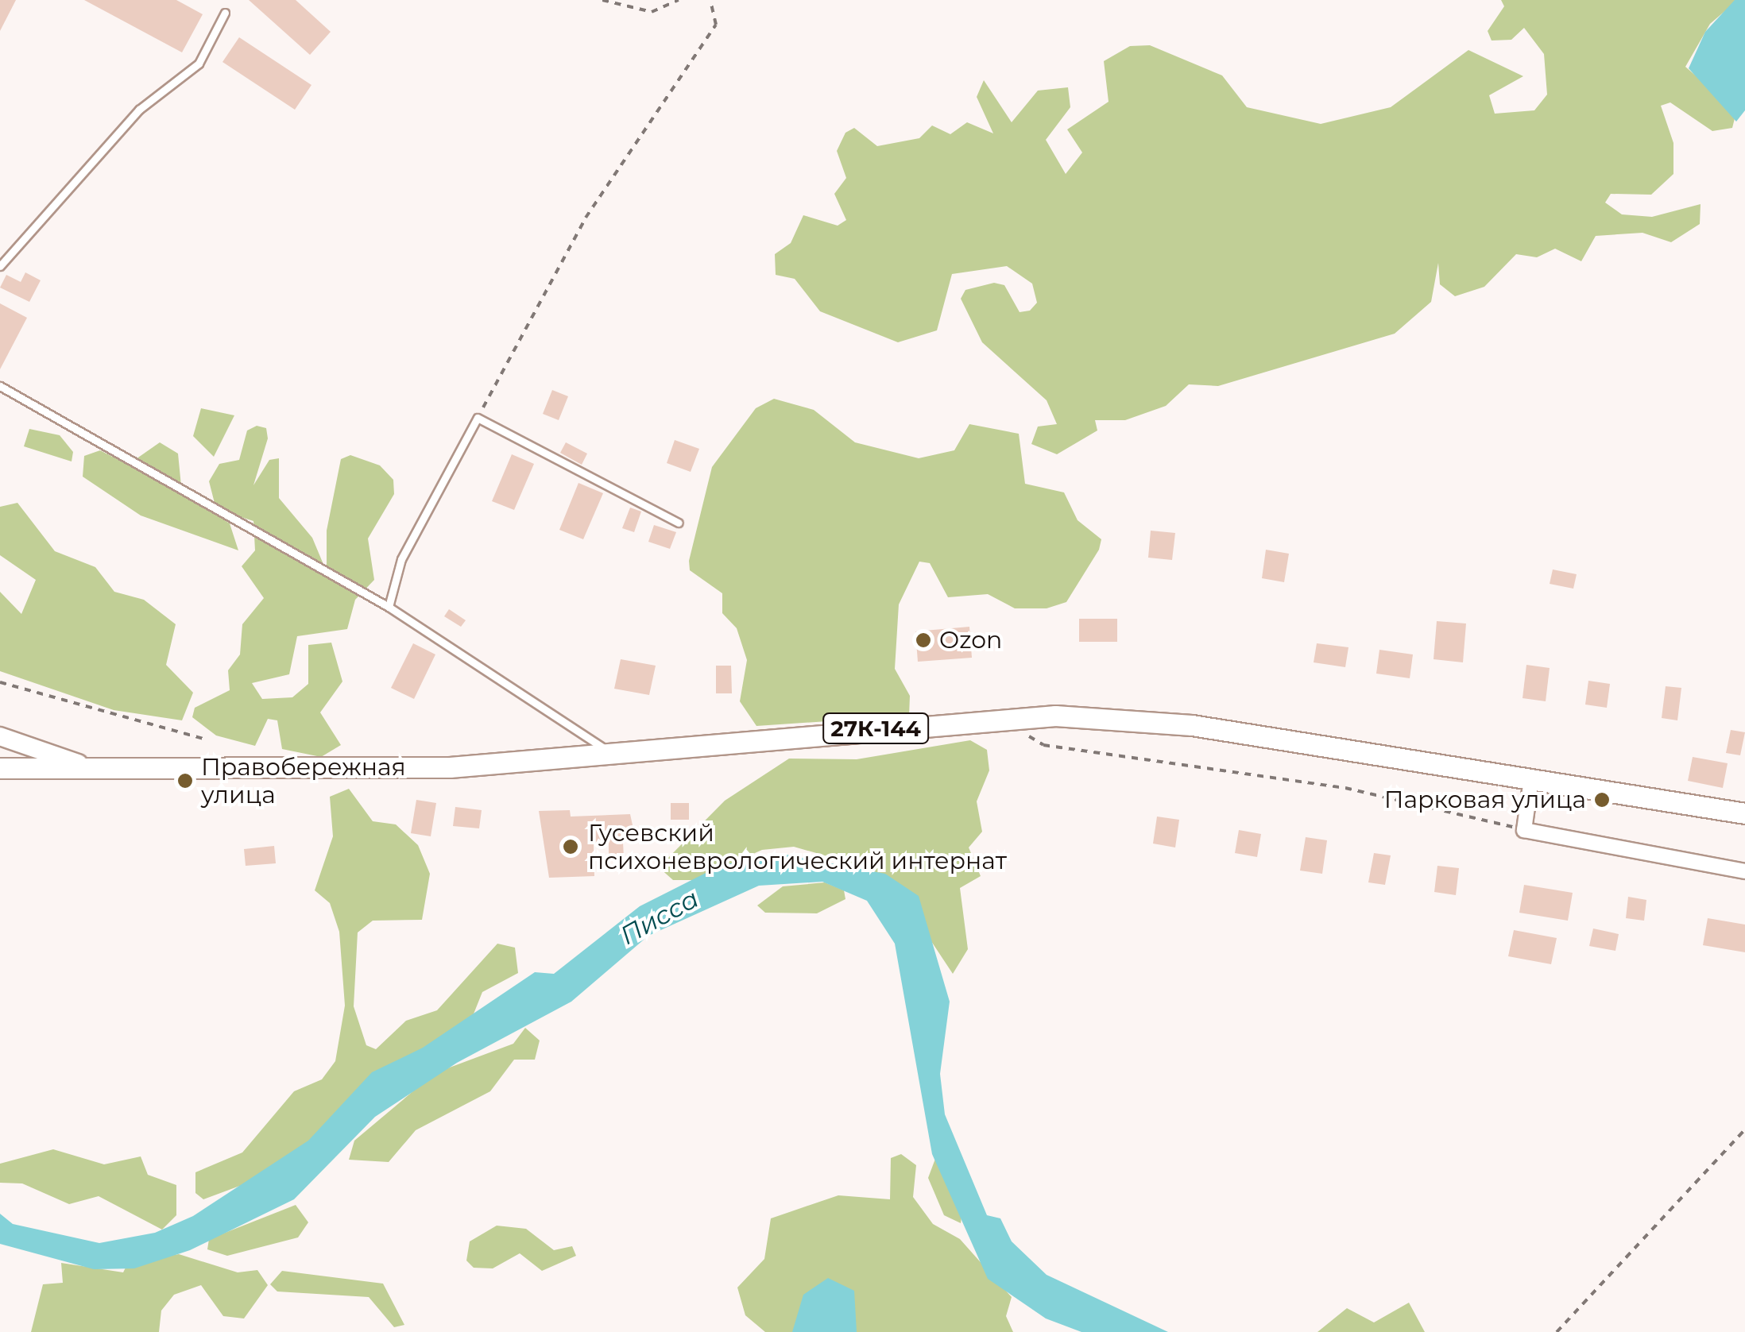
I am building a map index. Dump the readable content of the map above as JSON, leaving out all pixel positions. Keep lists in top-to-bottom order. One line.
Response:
{"streets":{"main road":["27К-144"]},"water":["Писса"],"places":["Ozon","Правобережная улица","Парковая улица","Гусевский психоневрологический интернат"]}
